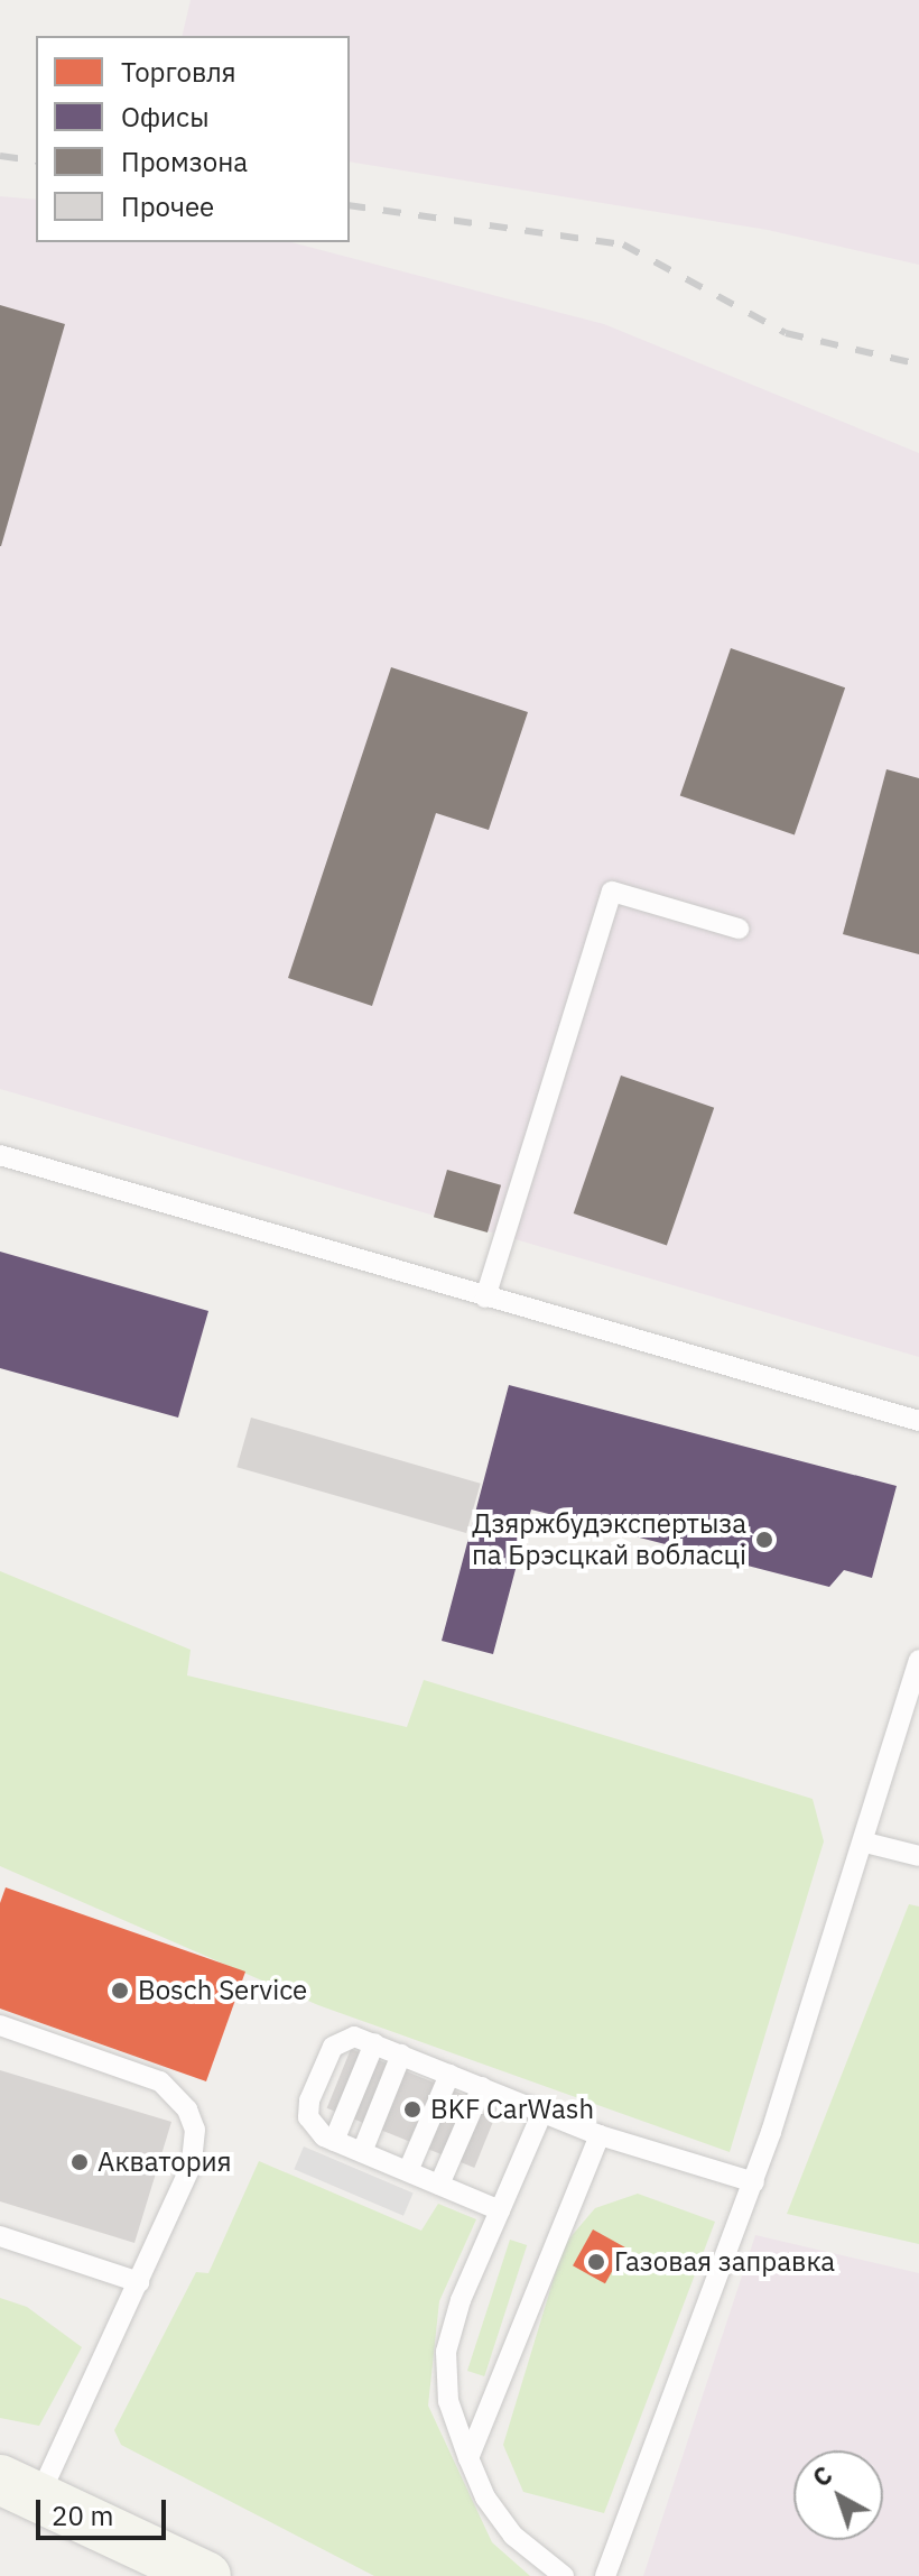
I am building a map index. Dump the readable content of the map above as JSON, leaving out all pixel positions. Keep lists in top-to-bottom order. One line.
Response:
{"places":["Дзяржбудэкспертыза па Брэсцкай вобласці","Bosch Service","BKF CarWash","Акватория","Газовая заправка"],"legend":["Торговля","Офисы","Промзона","Прочее"],"scale_bar":"20 m","north":"top left"}
